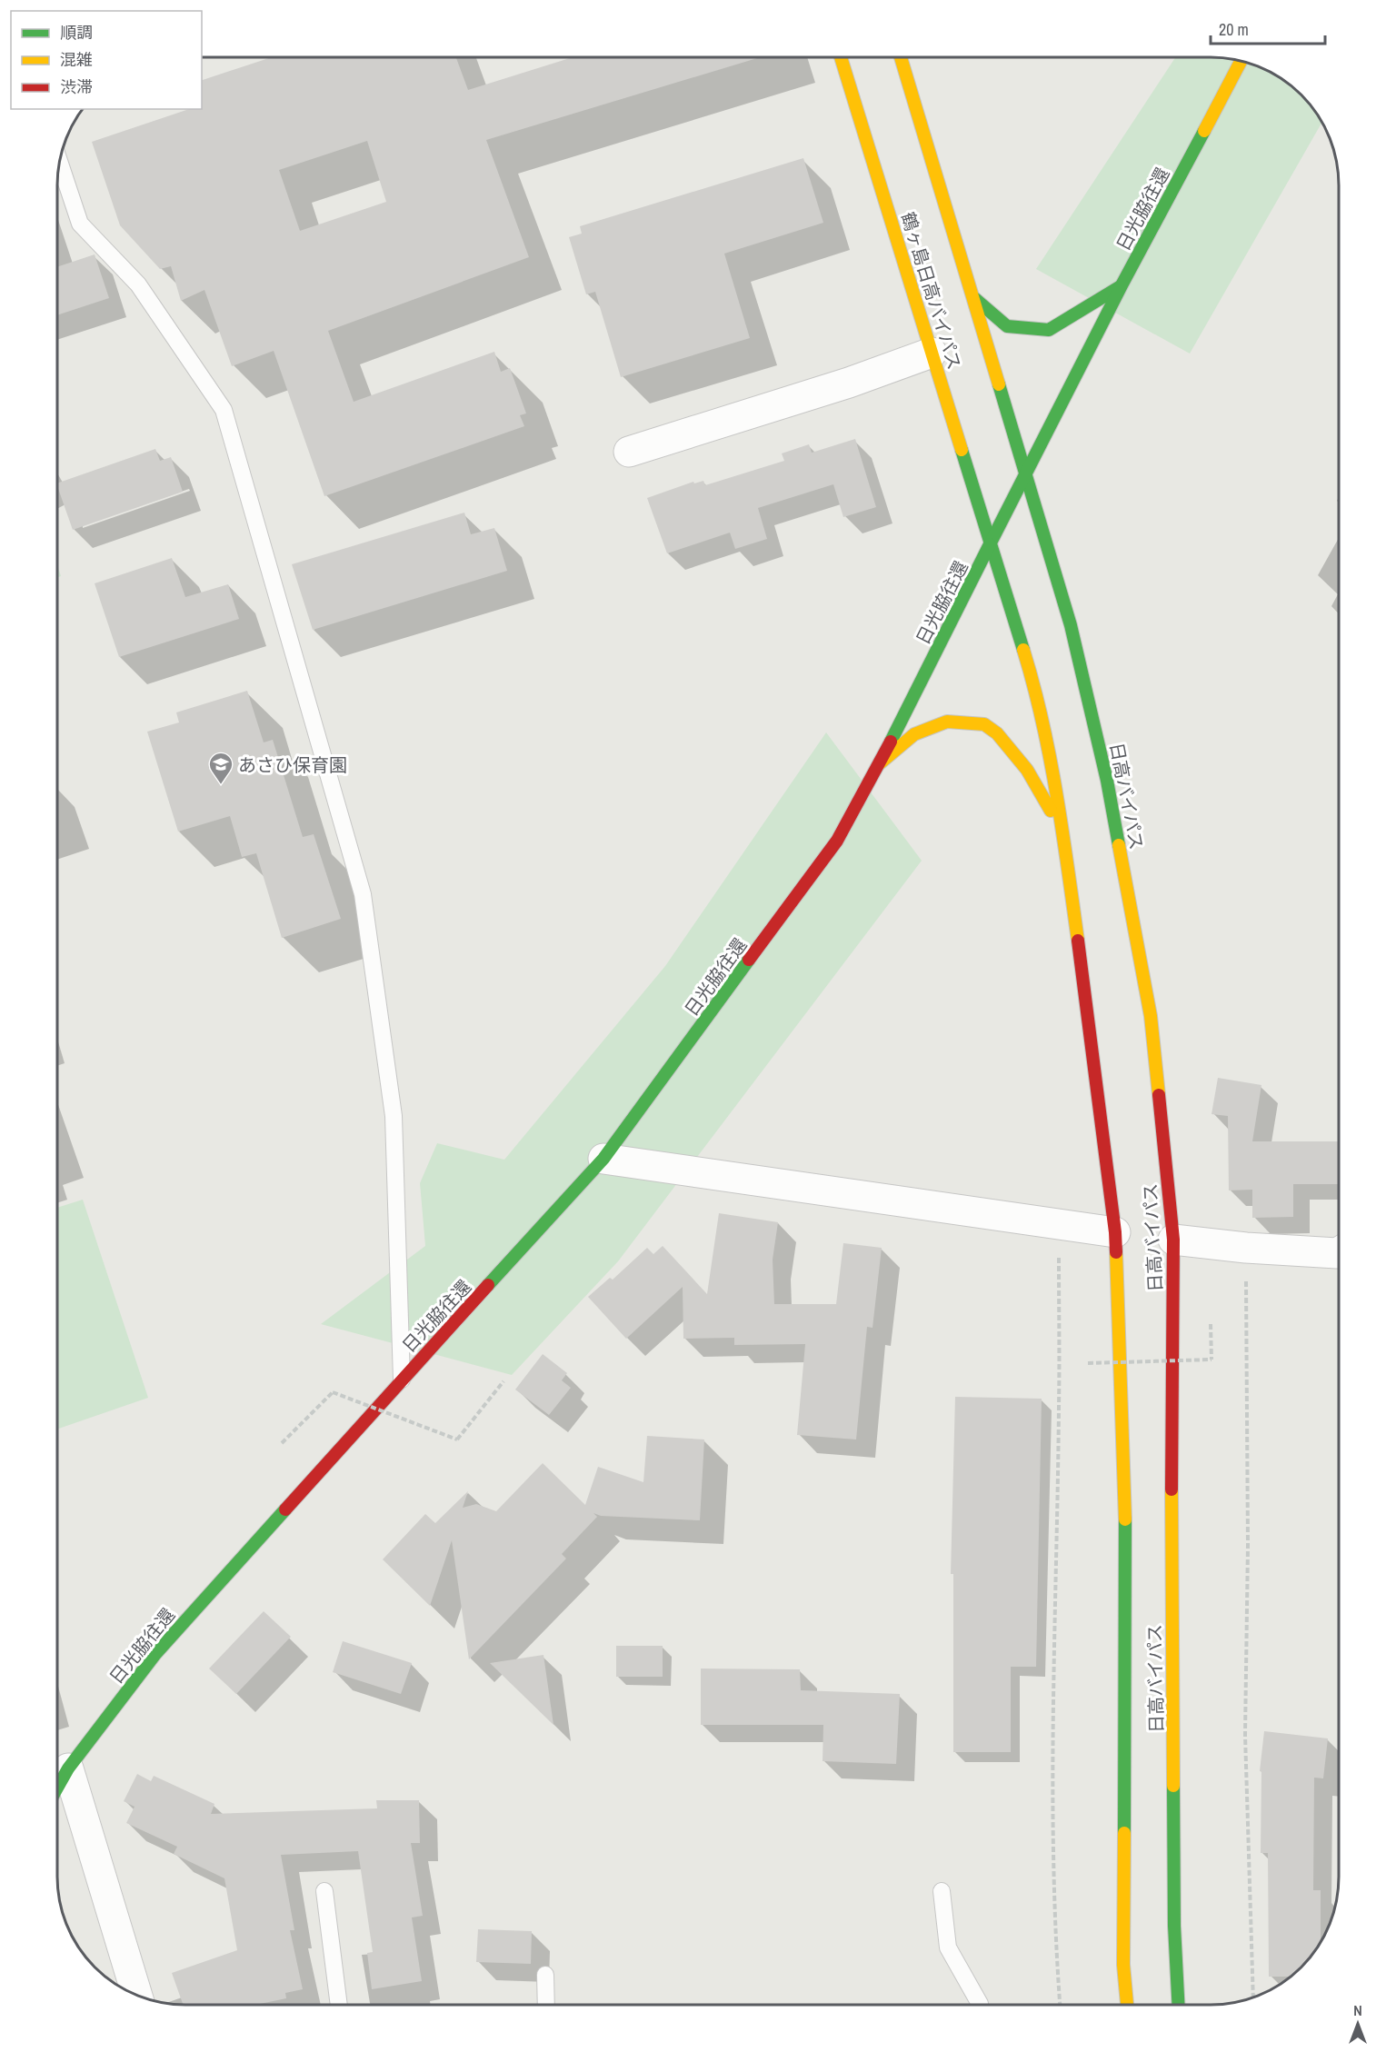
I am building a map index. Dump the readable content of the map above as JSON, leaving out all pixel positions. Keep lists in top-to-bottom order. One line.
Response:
{"streets":{"main road":["日光脇往還","鶴ヶ島日高バイパス","日高バイパス"]},"crossings":[["日光脇往還","鶴ヶ島日高バイパス"],["日光脇往還","日高バイパス"],["鶴ヶ島日高バイパス","日高バイパス"]],"places":{"school or university":["あさひ保育園"]},"legend":["順調","混雑","渋滞"],"scale_bar":"20 m","north":"top"}
